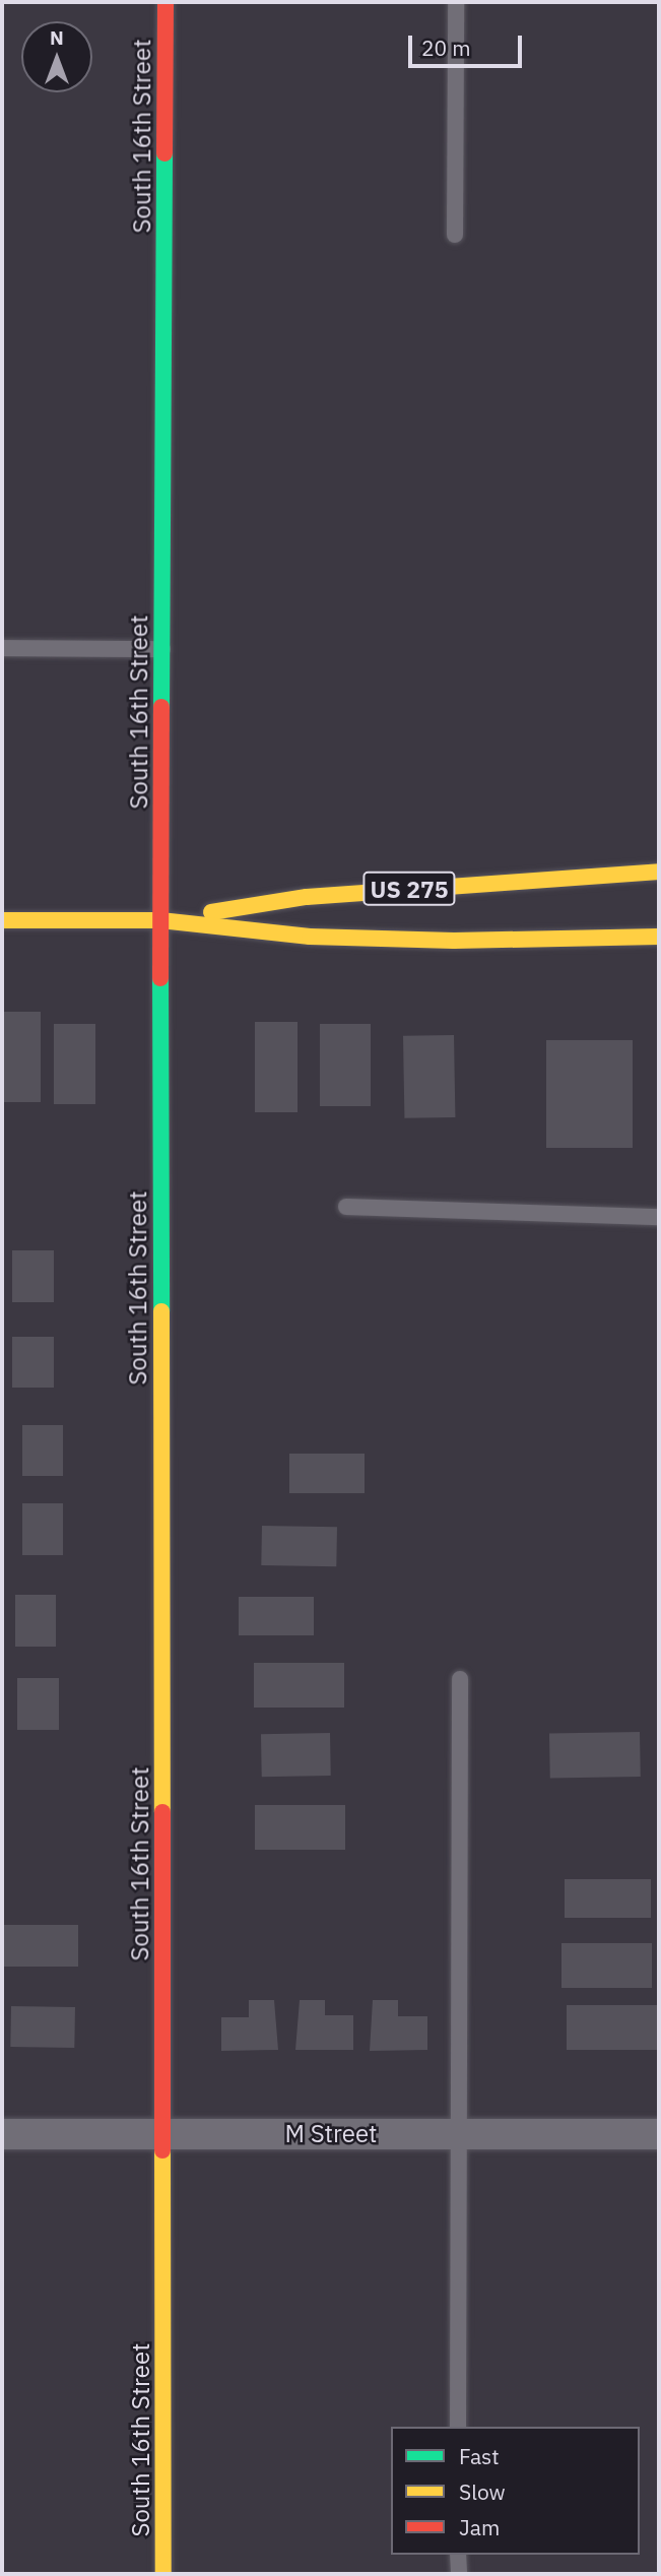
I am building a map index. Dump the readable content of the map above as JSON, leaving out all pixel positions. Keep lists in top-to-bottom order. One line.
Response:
{"streets":{"street":["South 16th Street","US 275","M Street"]},"crossings":[["South 16th Street","US 275"],["South 16th Street","M Street"]],"legend":["Fast","Slow","Jam"],"scale_bar":"20 m","north":"top"}
